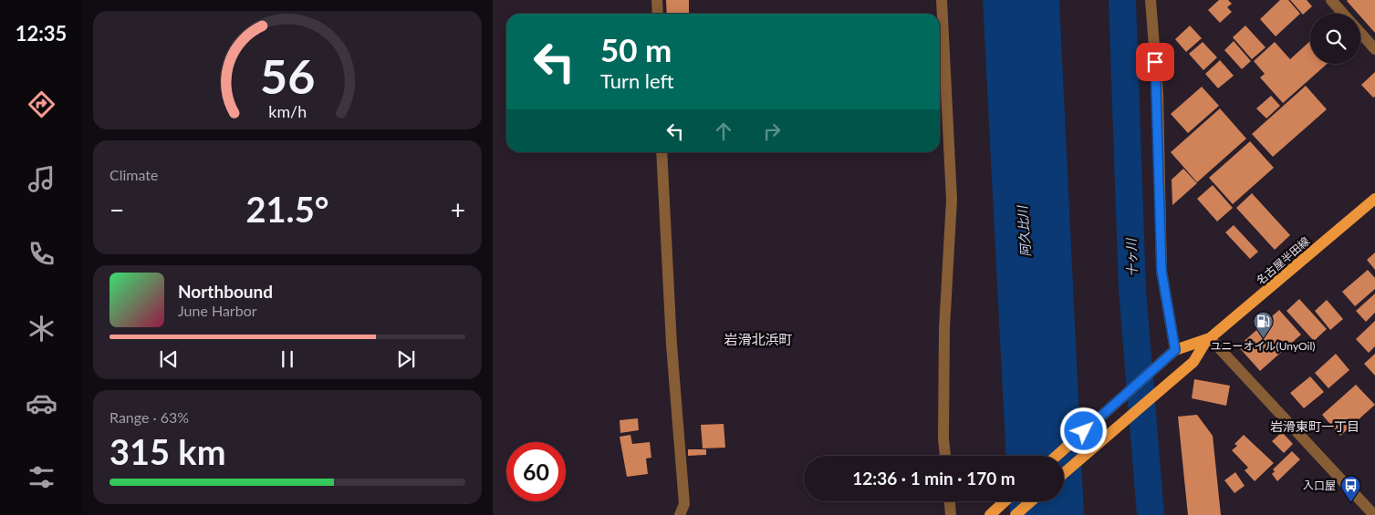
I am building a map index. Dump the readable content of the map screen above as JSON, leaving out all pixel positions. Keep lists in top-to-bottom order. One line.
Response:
{"streets":{"main road":["名古屋半田線"]},"districts":["岩滑北浜町","岩滑東町一丁目"],"water":["阿久比川","十ヶ川"],"places":{"fuel station":["ユニーオイル(UnyOil)"],"bus stop":["入口屋"]},"page":{"tabs":"12:35","turn":["50 m","Turn left"],"tile":["Climate",["Range · 63%","315 km"]],"heat":["−","21.5°","+"],"song":["Northbound","June Harbor"],"limit":"60","trip":"12:36 · 1 min · 170 m","gauge":["56","km/h"]}}
